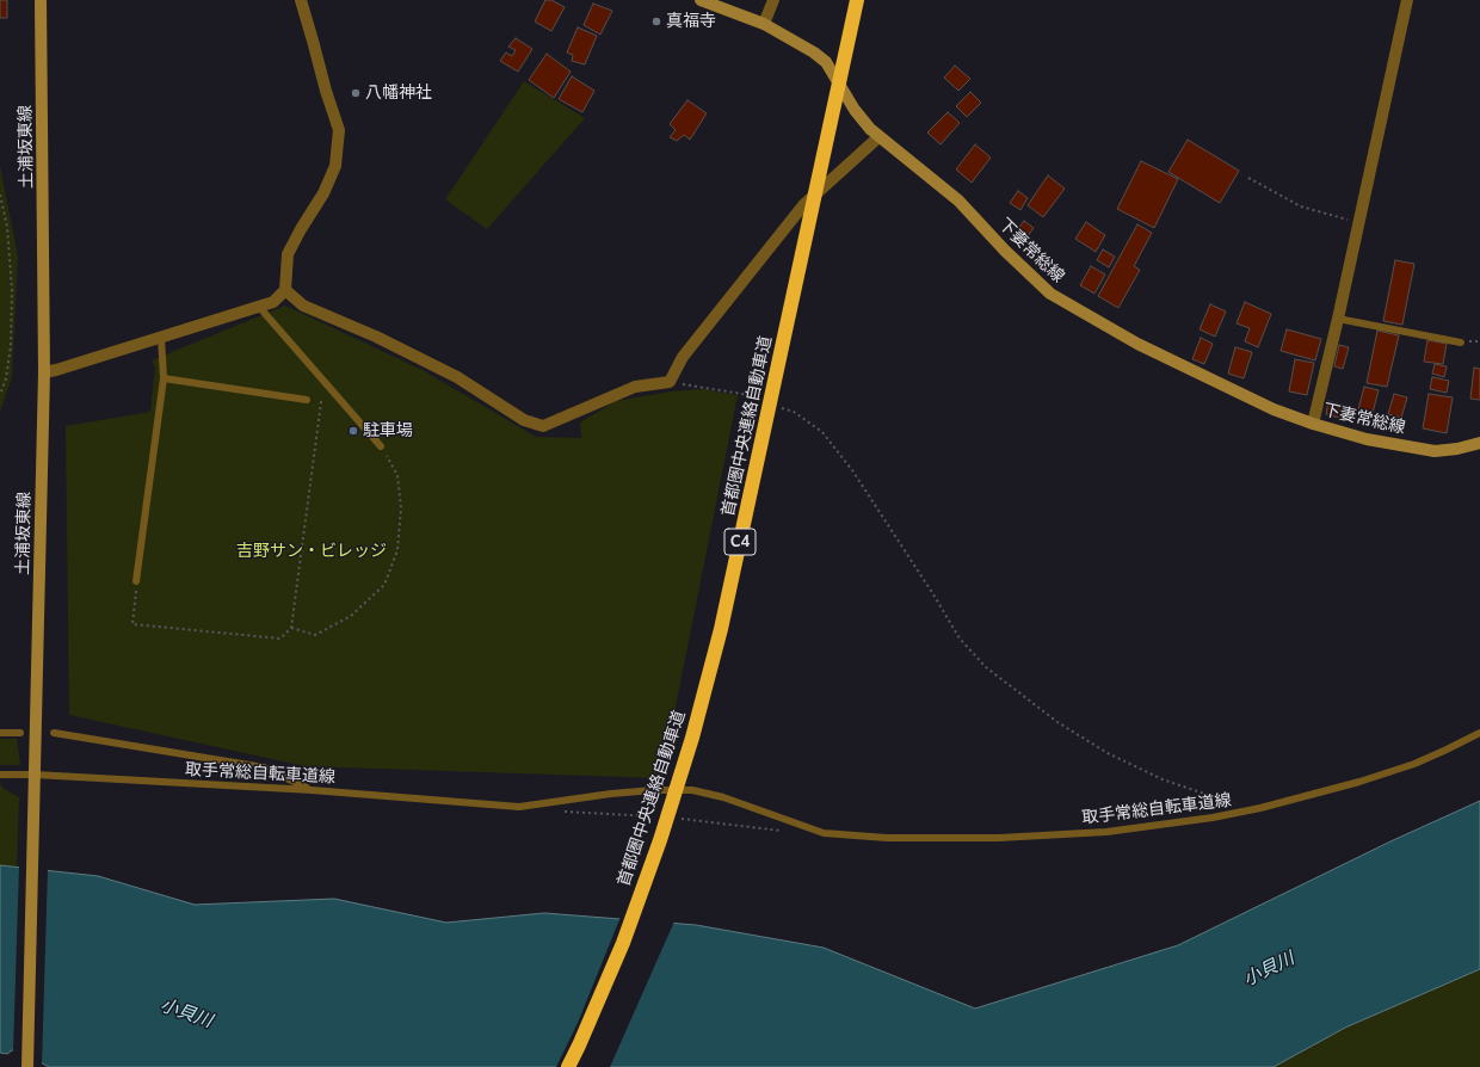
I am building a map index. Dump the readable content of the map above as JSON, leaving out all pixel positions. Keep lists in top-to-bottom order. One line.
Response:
{"streets":{"highway":["首都圏中央連絡自動車道","C4"],"main road":["土浦坂東線","下妻常総線"],"lane":["取手常総自転車道線"]},"crossings":[["土浦坂東線","取手常総自転車道線"]],"water":["小貝川"],"parks":["吉野サン・ビレッジ"],"places":["真福寺","八幡神社","駐車場"]}
